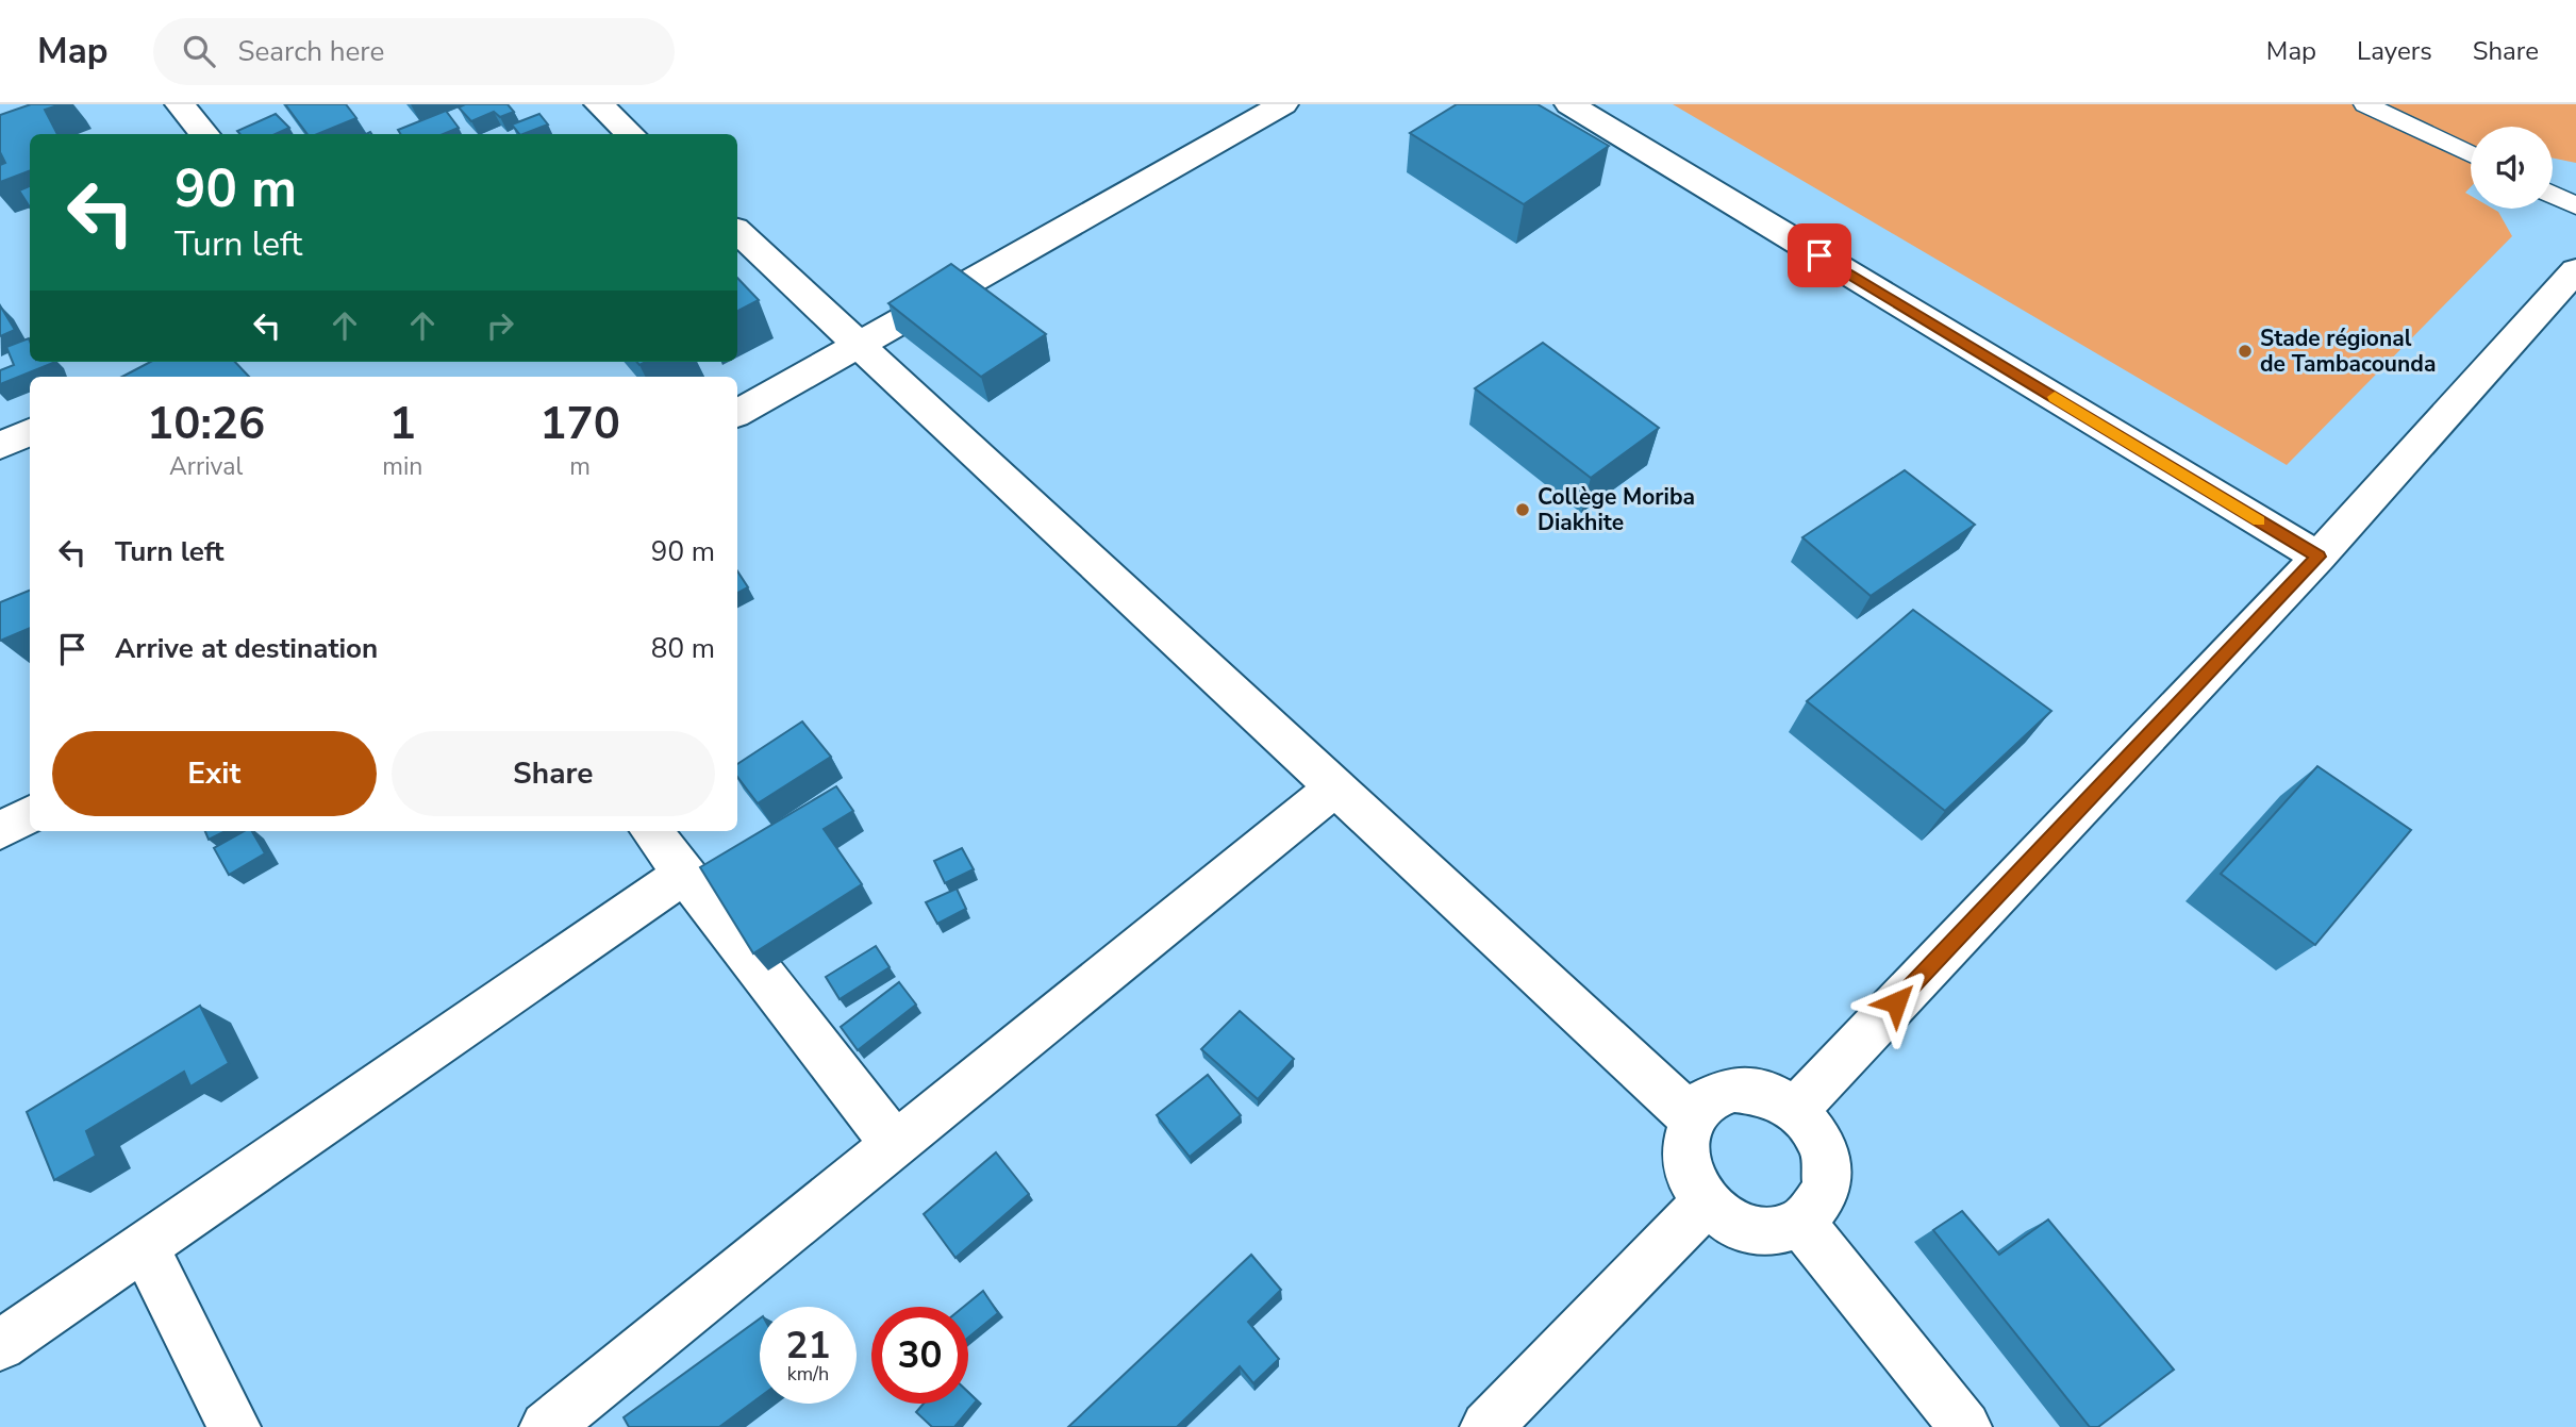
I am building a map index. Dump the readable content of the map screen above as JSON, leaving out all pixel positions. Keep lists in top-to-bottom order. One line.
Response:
{"places":["Stade régional de Tambacounda","Collège Moriba Diakhite"],"page":{"header":"Map","search":"Search here","nav":["Map","Layers","Share"],"turn":["90 m","Turn left"],"eta":["10:26","Arrival","1","min","170","m"],"list":[{"name":"Turn left","value":"90 m"},{"name":"Arrive at destination","value":"80 m"}],"buttons":["Exit","Share"],"speed":"21 km/h","limit":"30"}}
